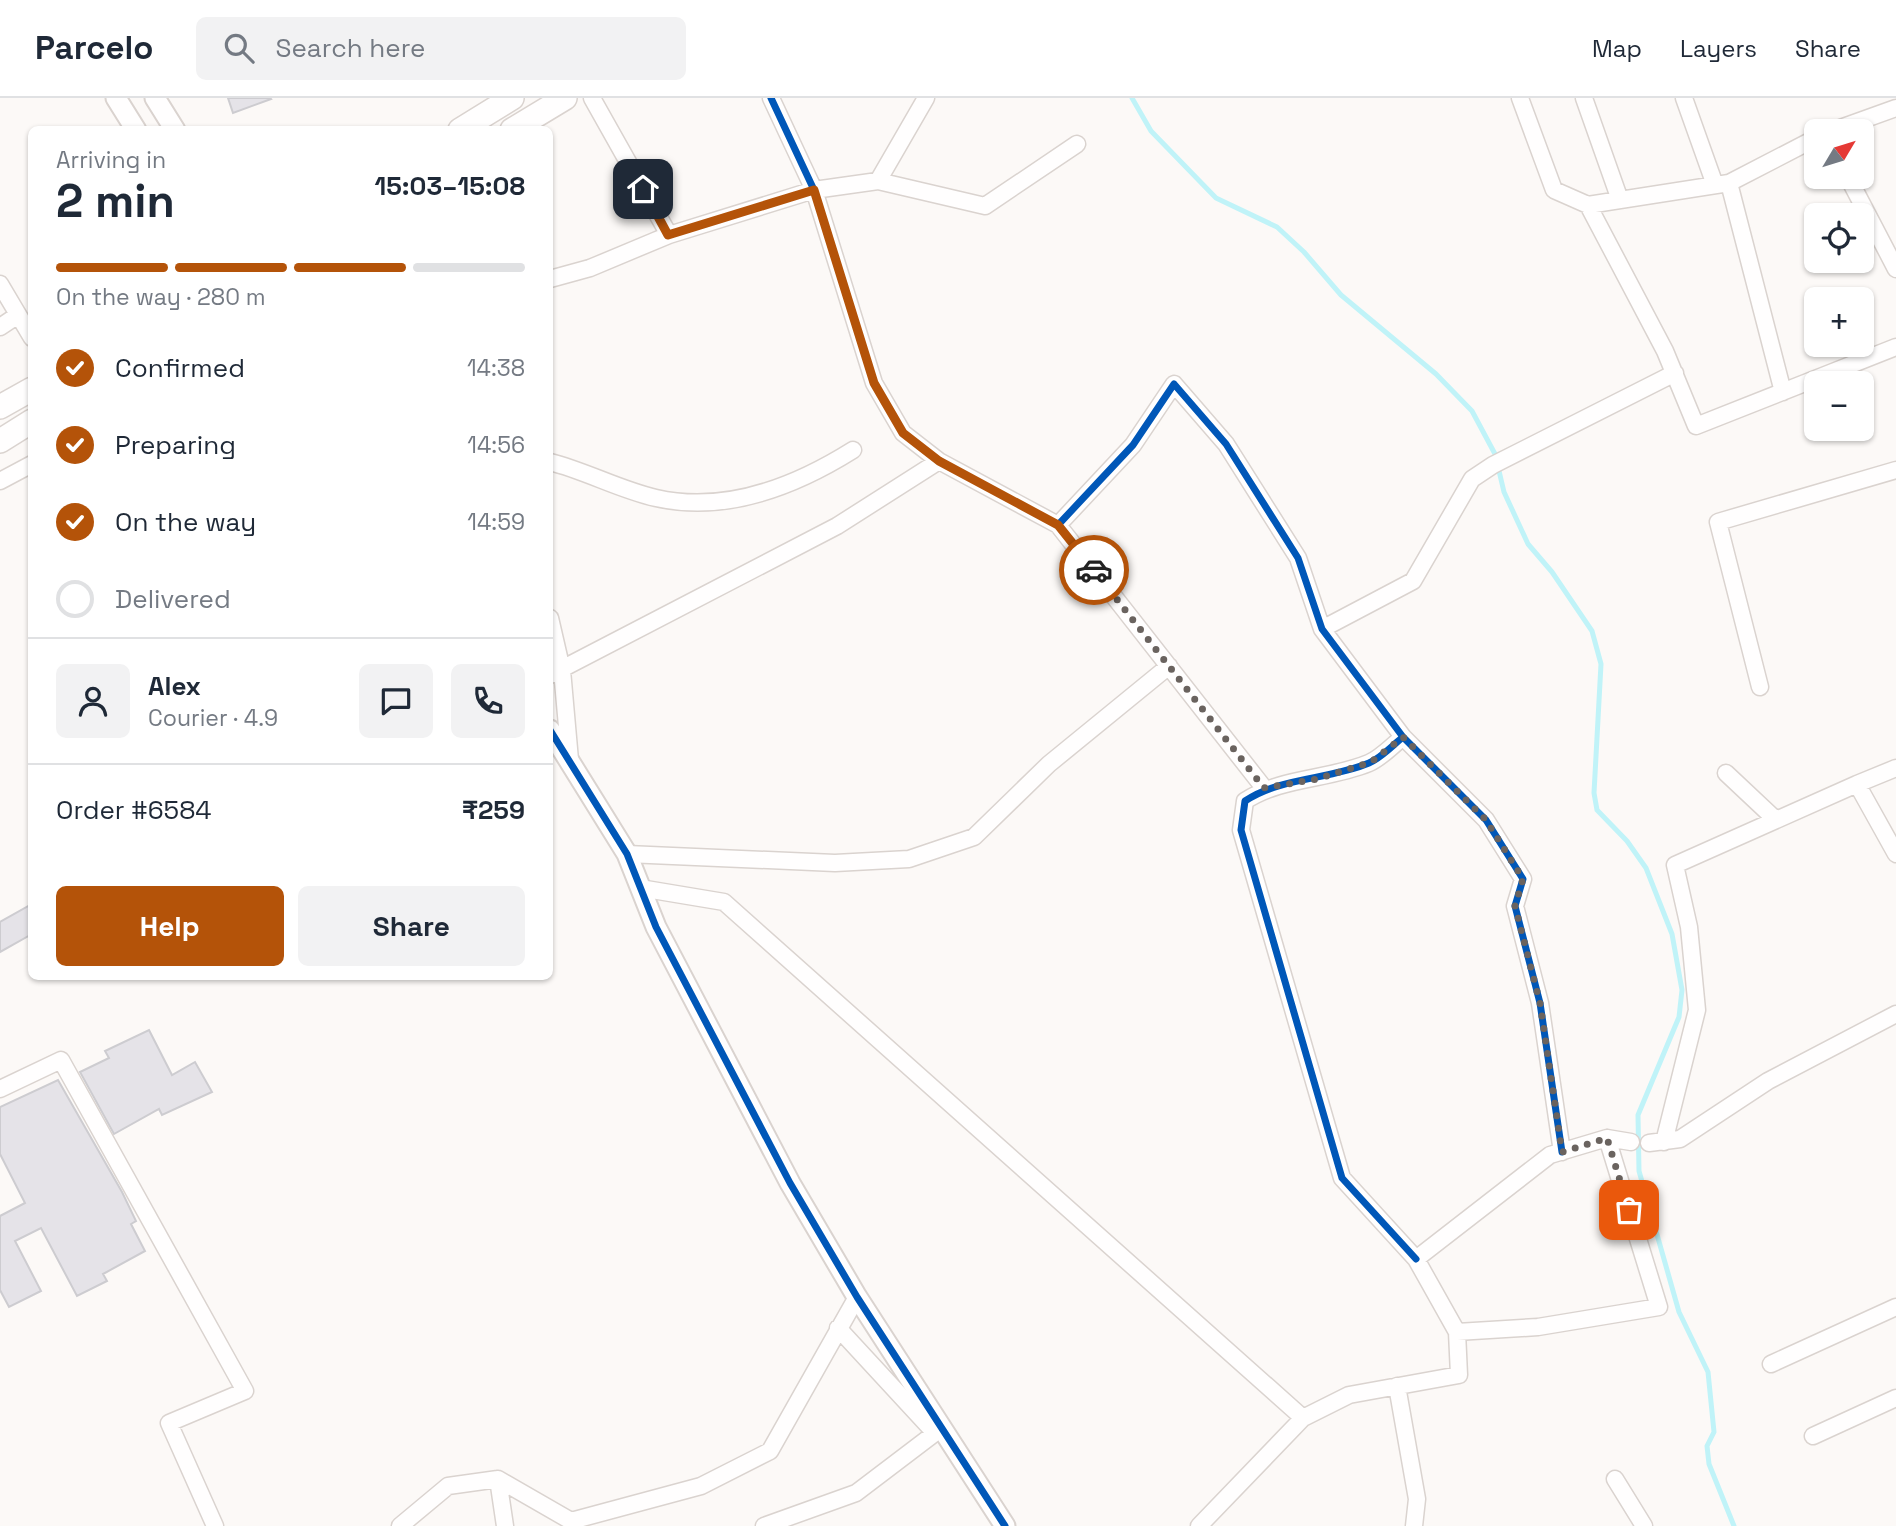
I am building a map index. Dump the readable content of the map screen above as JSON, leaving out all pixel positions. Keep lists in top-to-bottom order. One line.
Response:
{"north":"top right","page":{"header":"Parcelo","search":"Search here","nav":["Map","Layers","Share"],"map_buttons":["+","−"],"heading":["2 min","Arriving in","15:03–15:08"],"panel":["Alex","Courier · 4.9","Order #6584","₹259"],"bar":"On the way · 280 m","list":[["Confirmed","14:38"],["Preparing","14:56"],["On the way","14:59"],"Delivered"],"buttons":["Help","Share"]}}
